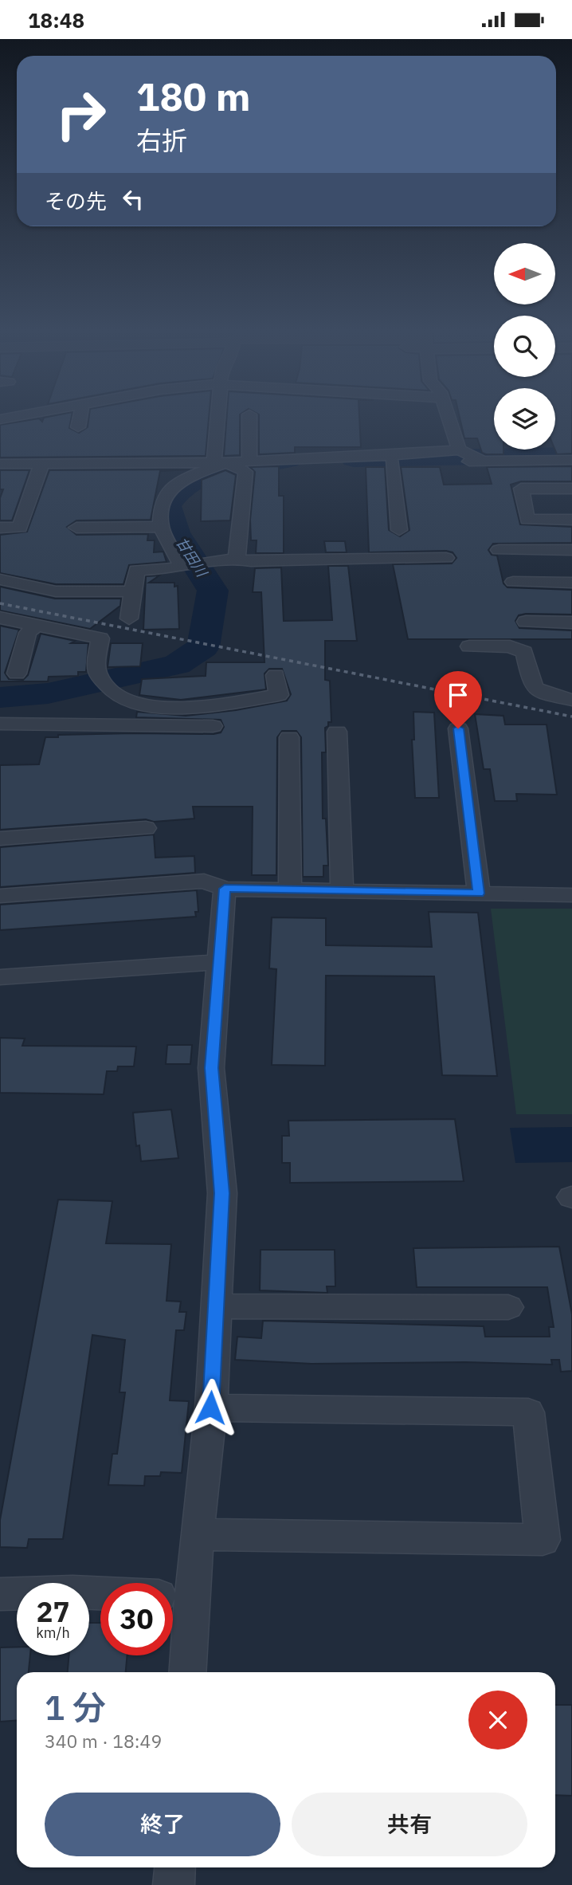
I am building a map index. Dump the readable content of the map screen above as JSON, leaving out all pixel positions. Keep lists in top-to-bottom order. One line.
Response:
{"water":["甘田川"],"north":"left","page":{"status":"18:48","turn":["180 m","右折"],"then":"その先","speed":"27 km/h","limit":"30","heading":["1 分","340 m · 18:49"],"buttons":["終了","共有"]}}
